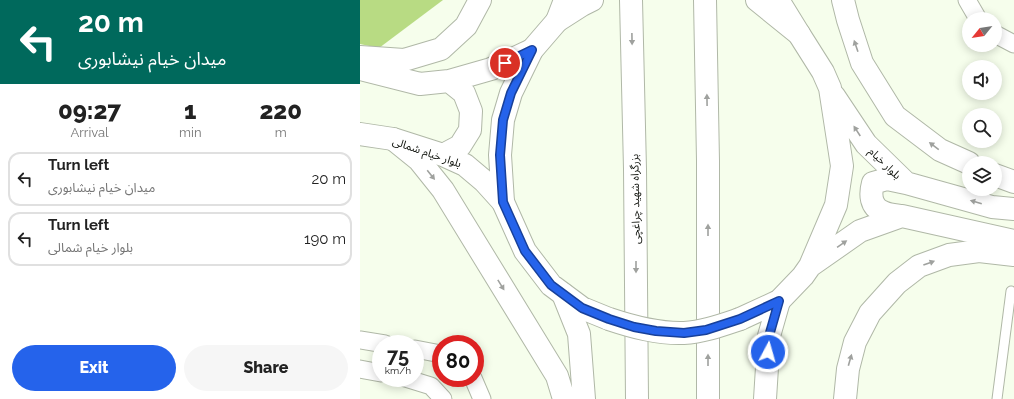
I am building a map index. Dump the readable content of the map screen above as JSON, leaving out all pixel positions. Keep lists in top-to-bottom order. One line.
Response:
{"streets":{"main road":["بلوار خیام شمالی","بلوار خیام","بزرگراه شهید چراغچی"]},"north":"bottom left","page":{"turn":["20 m","میدان خیام نیشابوری"],"eta":["09:27","Arrival","1","min","220","m"],"list":[{"name":"Turn left","note":"میدان خیام نیشابوری","value":"20 m"},{"name":"Turn left","note":"بلوار خیام شمالی","value":"190 m"}],"speed":"75 km/h","limit":"80","buttons":["Exit","Share"]}}
